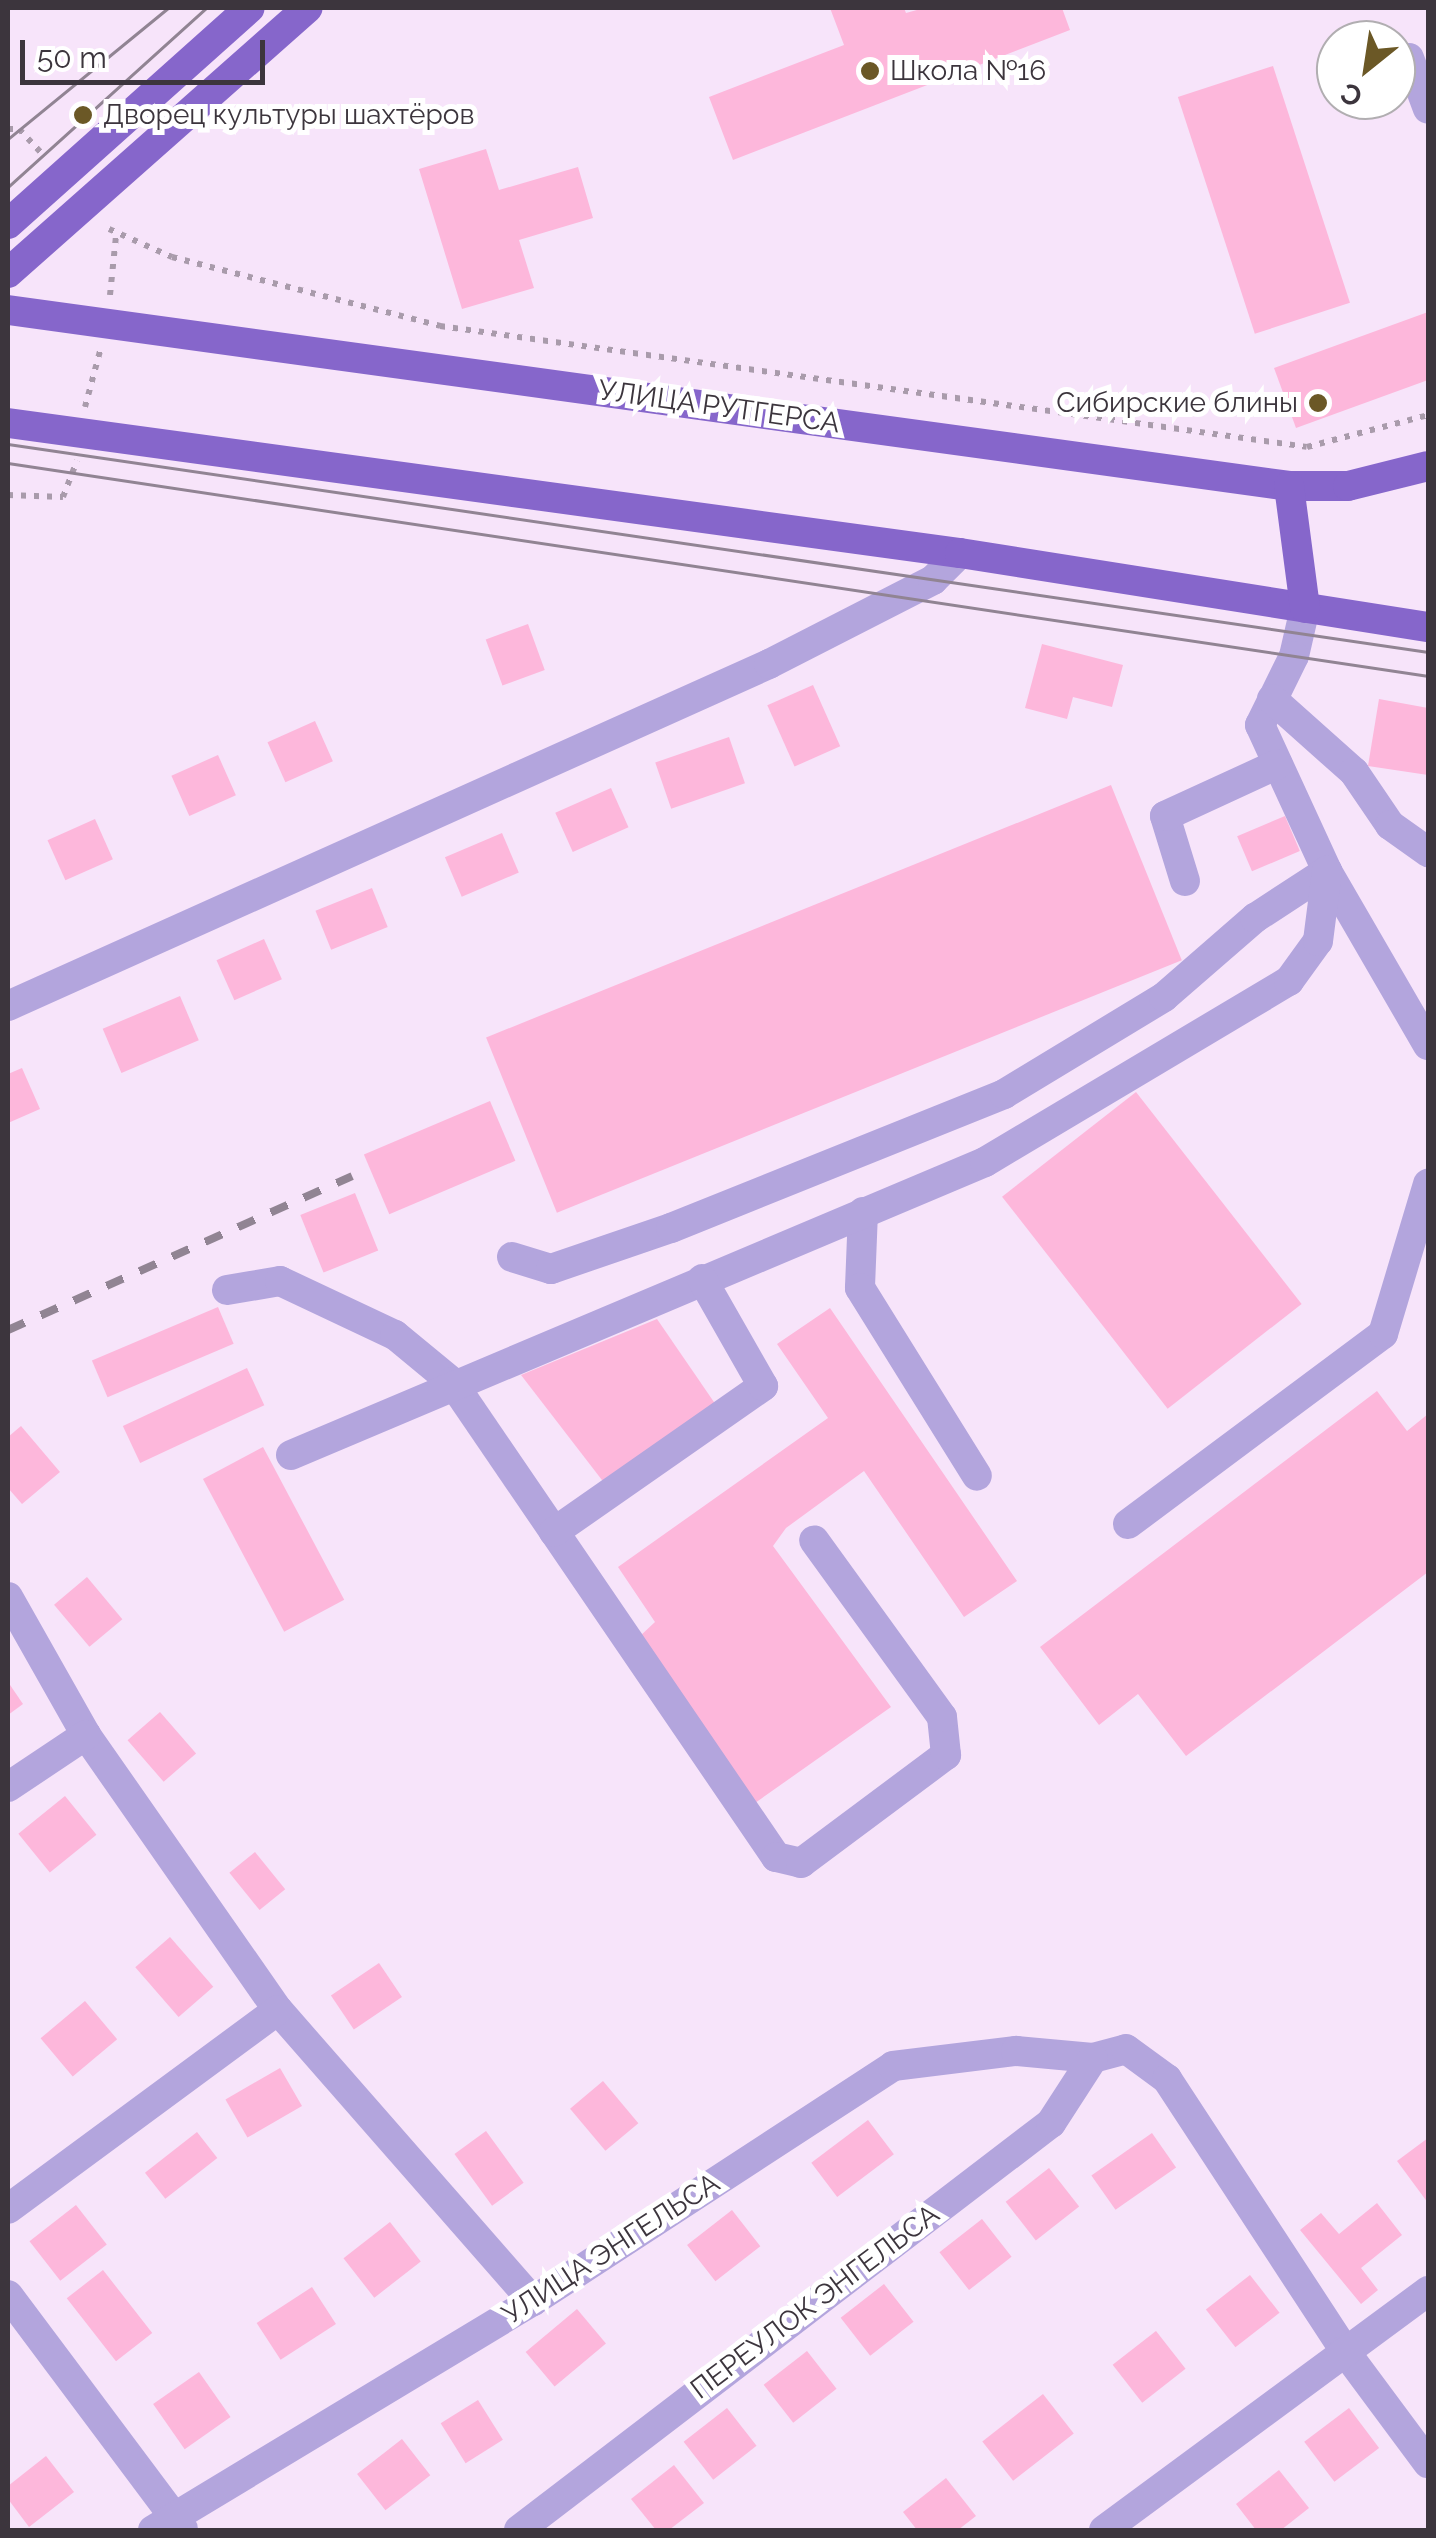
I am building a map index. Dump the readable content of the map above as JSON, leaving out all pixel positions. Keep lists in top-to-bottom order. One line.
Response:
{"streets":{"main road":["УЛИЦА РУТГЕРСА"],"lane":["УЛИЦА ЭНГЕЛЬСА","ПЕРЕУЛОК ЭНГЕЛЬСА"]},"crossings":[["УЛИЦА ЭНГЕЛЬСА","ПЕРЕУЛОК ЭНГЕЛЬСА"]],"places":["Школа №16","Дворец культуры шахтёров","Сибирские блины"],"scale_bar":"50 m","north":"bottom left"}
